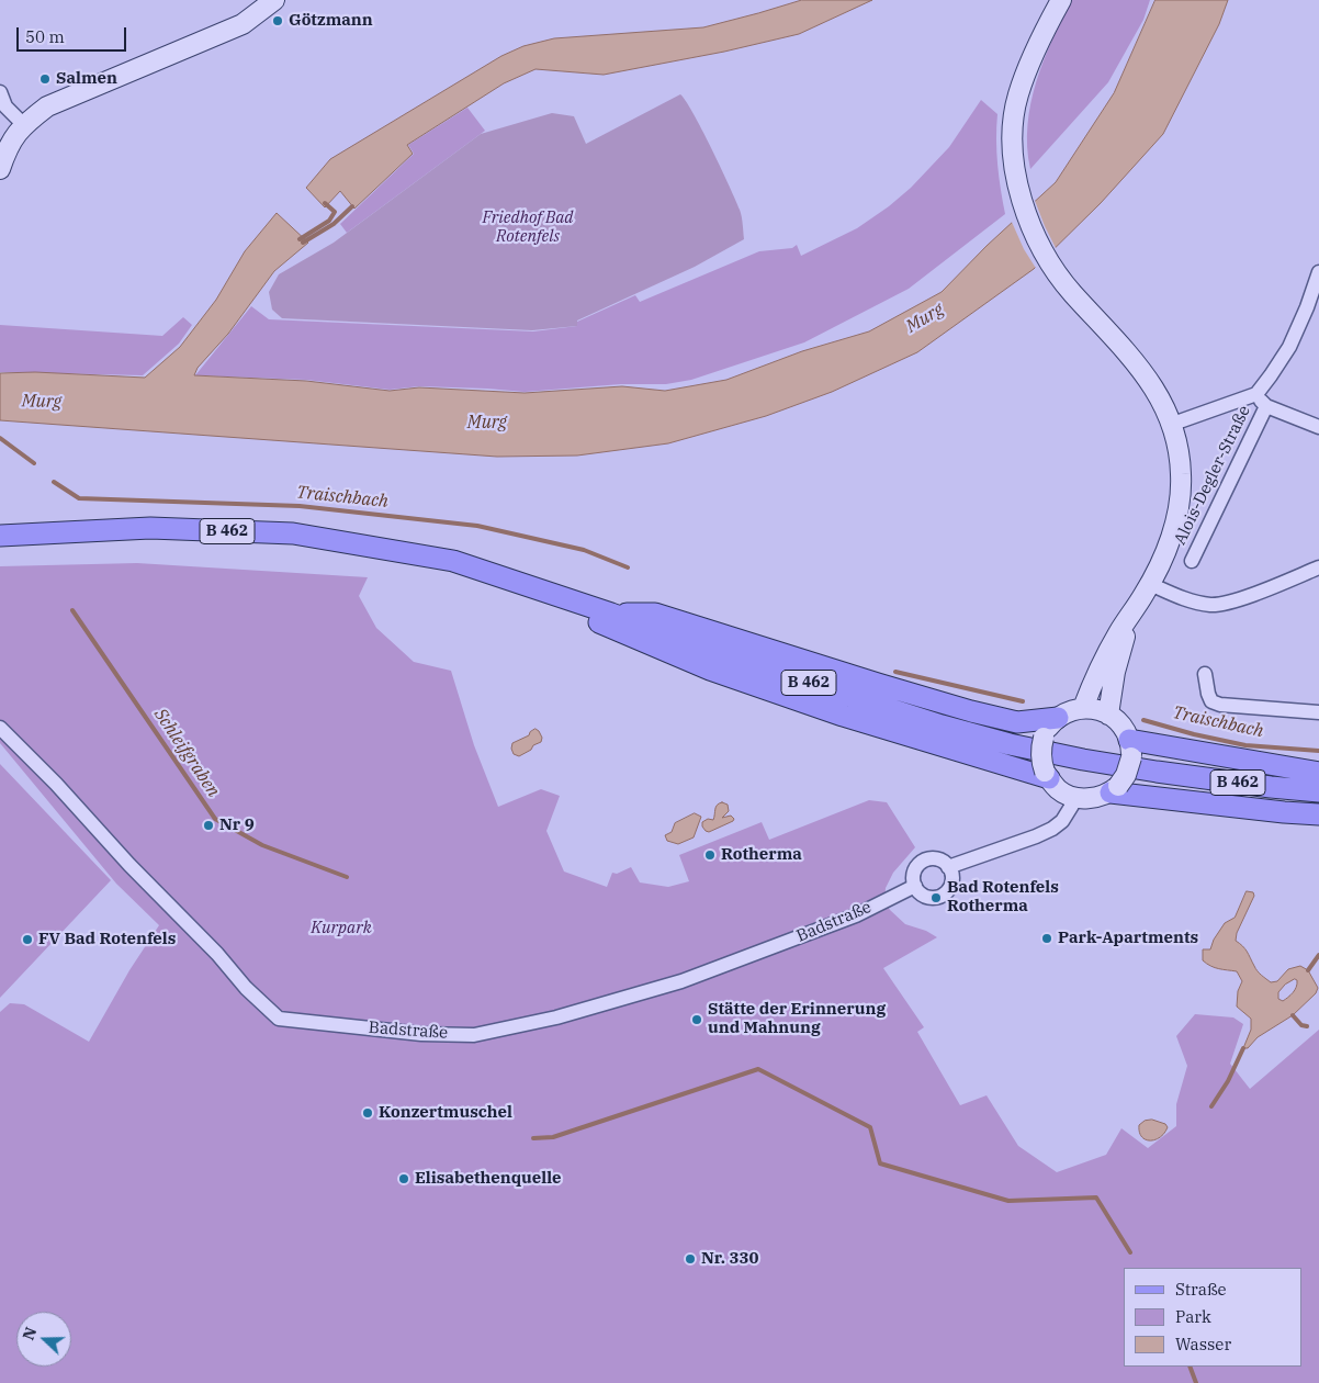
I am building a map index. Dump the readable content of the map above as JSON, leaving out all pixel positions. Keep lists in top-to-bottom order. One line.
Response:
{"streets":{"main road":["B 462"],"street":["Alois-Degler-Straße","Badstraße"]},"water":["Murg","Traischbach","Schleifgraben"],"parks":["Friedhof Bad Rotenfels","Kurpark"],"places":["Götzmann","Salmen","Nr 9","Rotherma","Bad Rotenfels Rotherma","Park-Apartments","FV Bad Rotenfels","Stätte der Erinnerung und Mahnung","Konzertmuschel","Elisabethenquelle","Nr. 330"],"legend":["Straße","Park","Wasser"],"scale_bar":"50 m","north":"left"}
